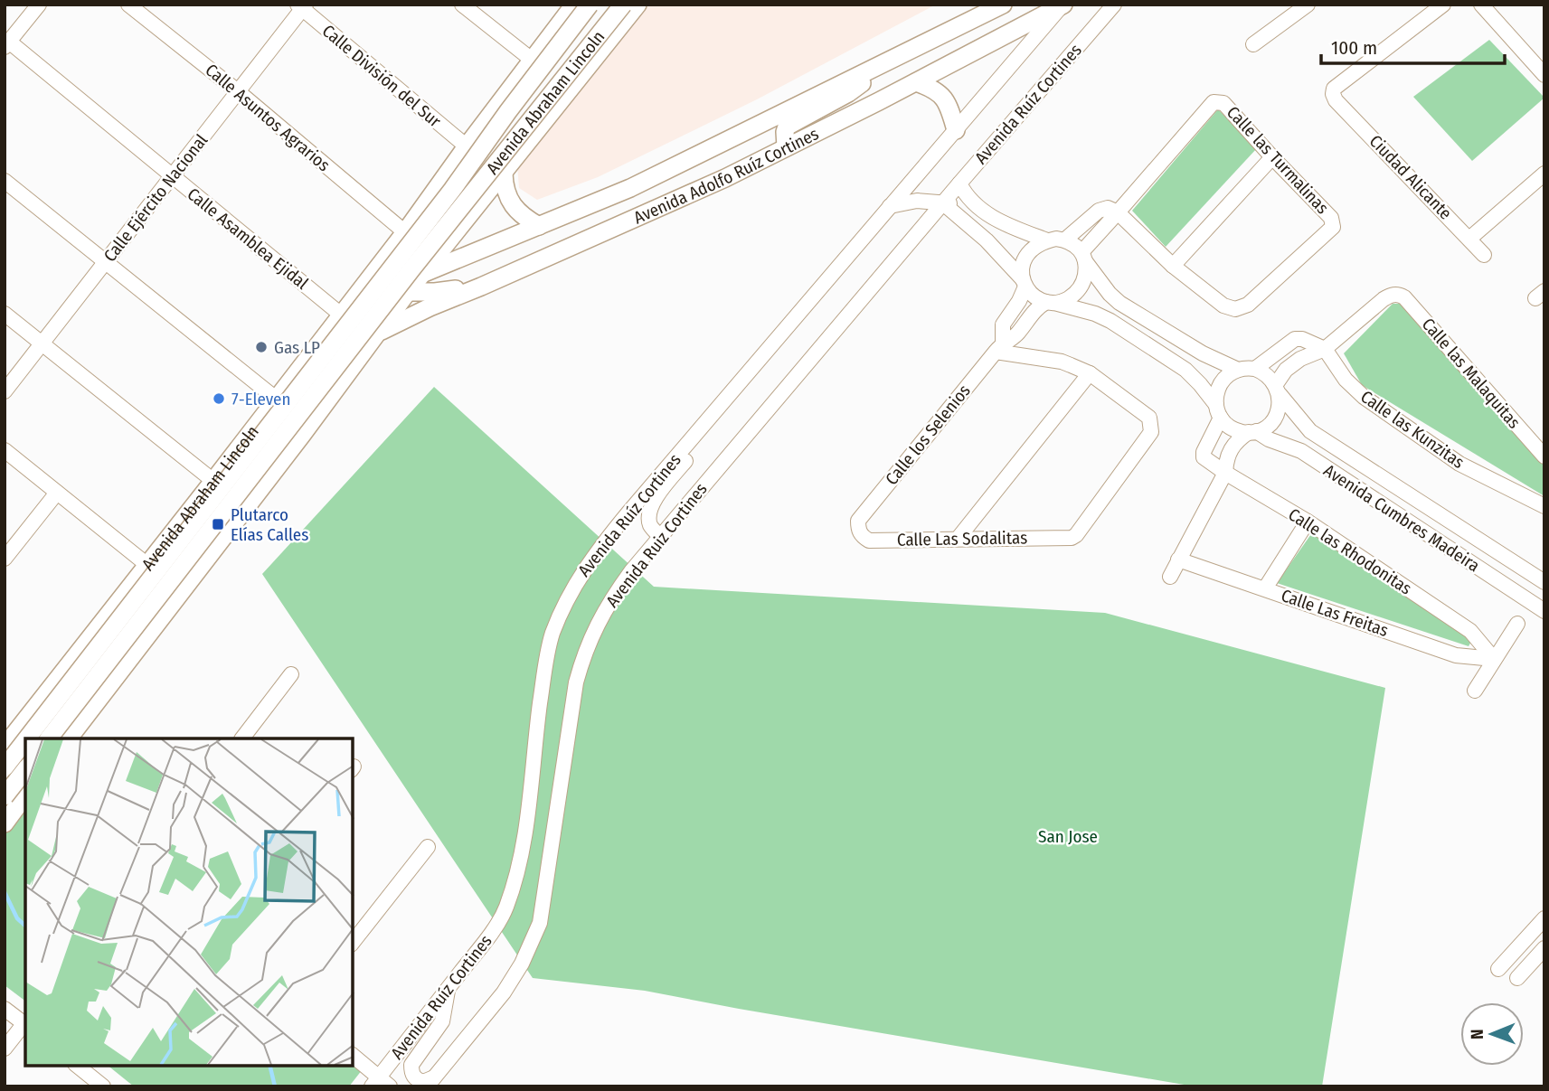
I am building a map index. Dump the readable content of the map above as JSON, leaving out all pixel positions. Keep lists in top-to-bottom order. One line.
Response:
{"streets":{"main road":["Avenida Abraham Lincoln","Avenida Adolfo Ruíz Cortines"],"street":["Calle División del Sur","Avenida Ruíz Cortines","Calle Asuntos Agrarios","Calle las Turmalinas","Ciudad Alicante","Calle Ejército Nacional","Calle Asamblea Ejidal","Calle las Malaquitas","Calle las Kunzitas","Calle los Selenios","Avenida Cumbres Madeira","Calle Las Sodalitas","Avenida Ruiz Cortines","Calle las Rhodonitas","Calle Las Freitas"]},"crossings":[["Calle División del Sur","Avenida Abraham Lincoln"],["Calle División del Sur","Calle Ejército Nacional"],["Avenida Abraham Lincoln","Calle Asuntos Agrarios"],["Avenida Abraham Lincoln","Avenida Adolfo Ruíz Cortines"],["Avenida Abraham Lincoln","Calle Asamblea Ejidal"],["Avenida Ruíz Cortines","Avenida Adolfo Ruíz Cortines"],["Avenida Ruíz Cortines","Avenida Ruiz Cortines"],["Calle Asuntos Agrarios","Calle Ejército Nacional"],["Calle Ejército Nacional","Calle Asamblea Ejidal"],["Calle las Malaquitas","Calle las Kunzitas"],["Calle los Selenios","Calle Las Sodalitas"],["Avenida Cumbres Madeira","Calle las Rhodonitas"],["Calle las Rhodonitas","Calle Las Freitas"]],"parks":["San Jose"],"places":{"other":["Gas LP","7-Eleven"],"transit":["Plutarco Elías Calles"]},"scale_bar":"100 m","north":"left"}
